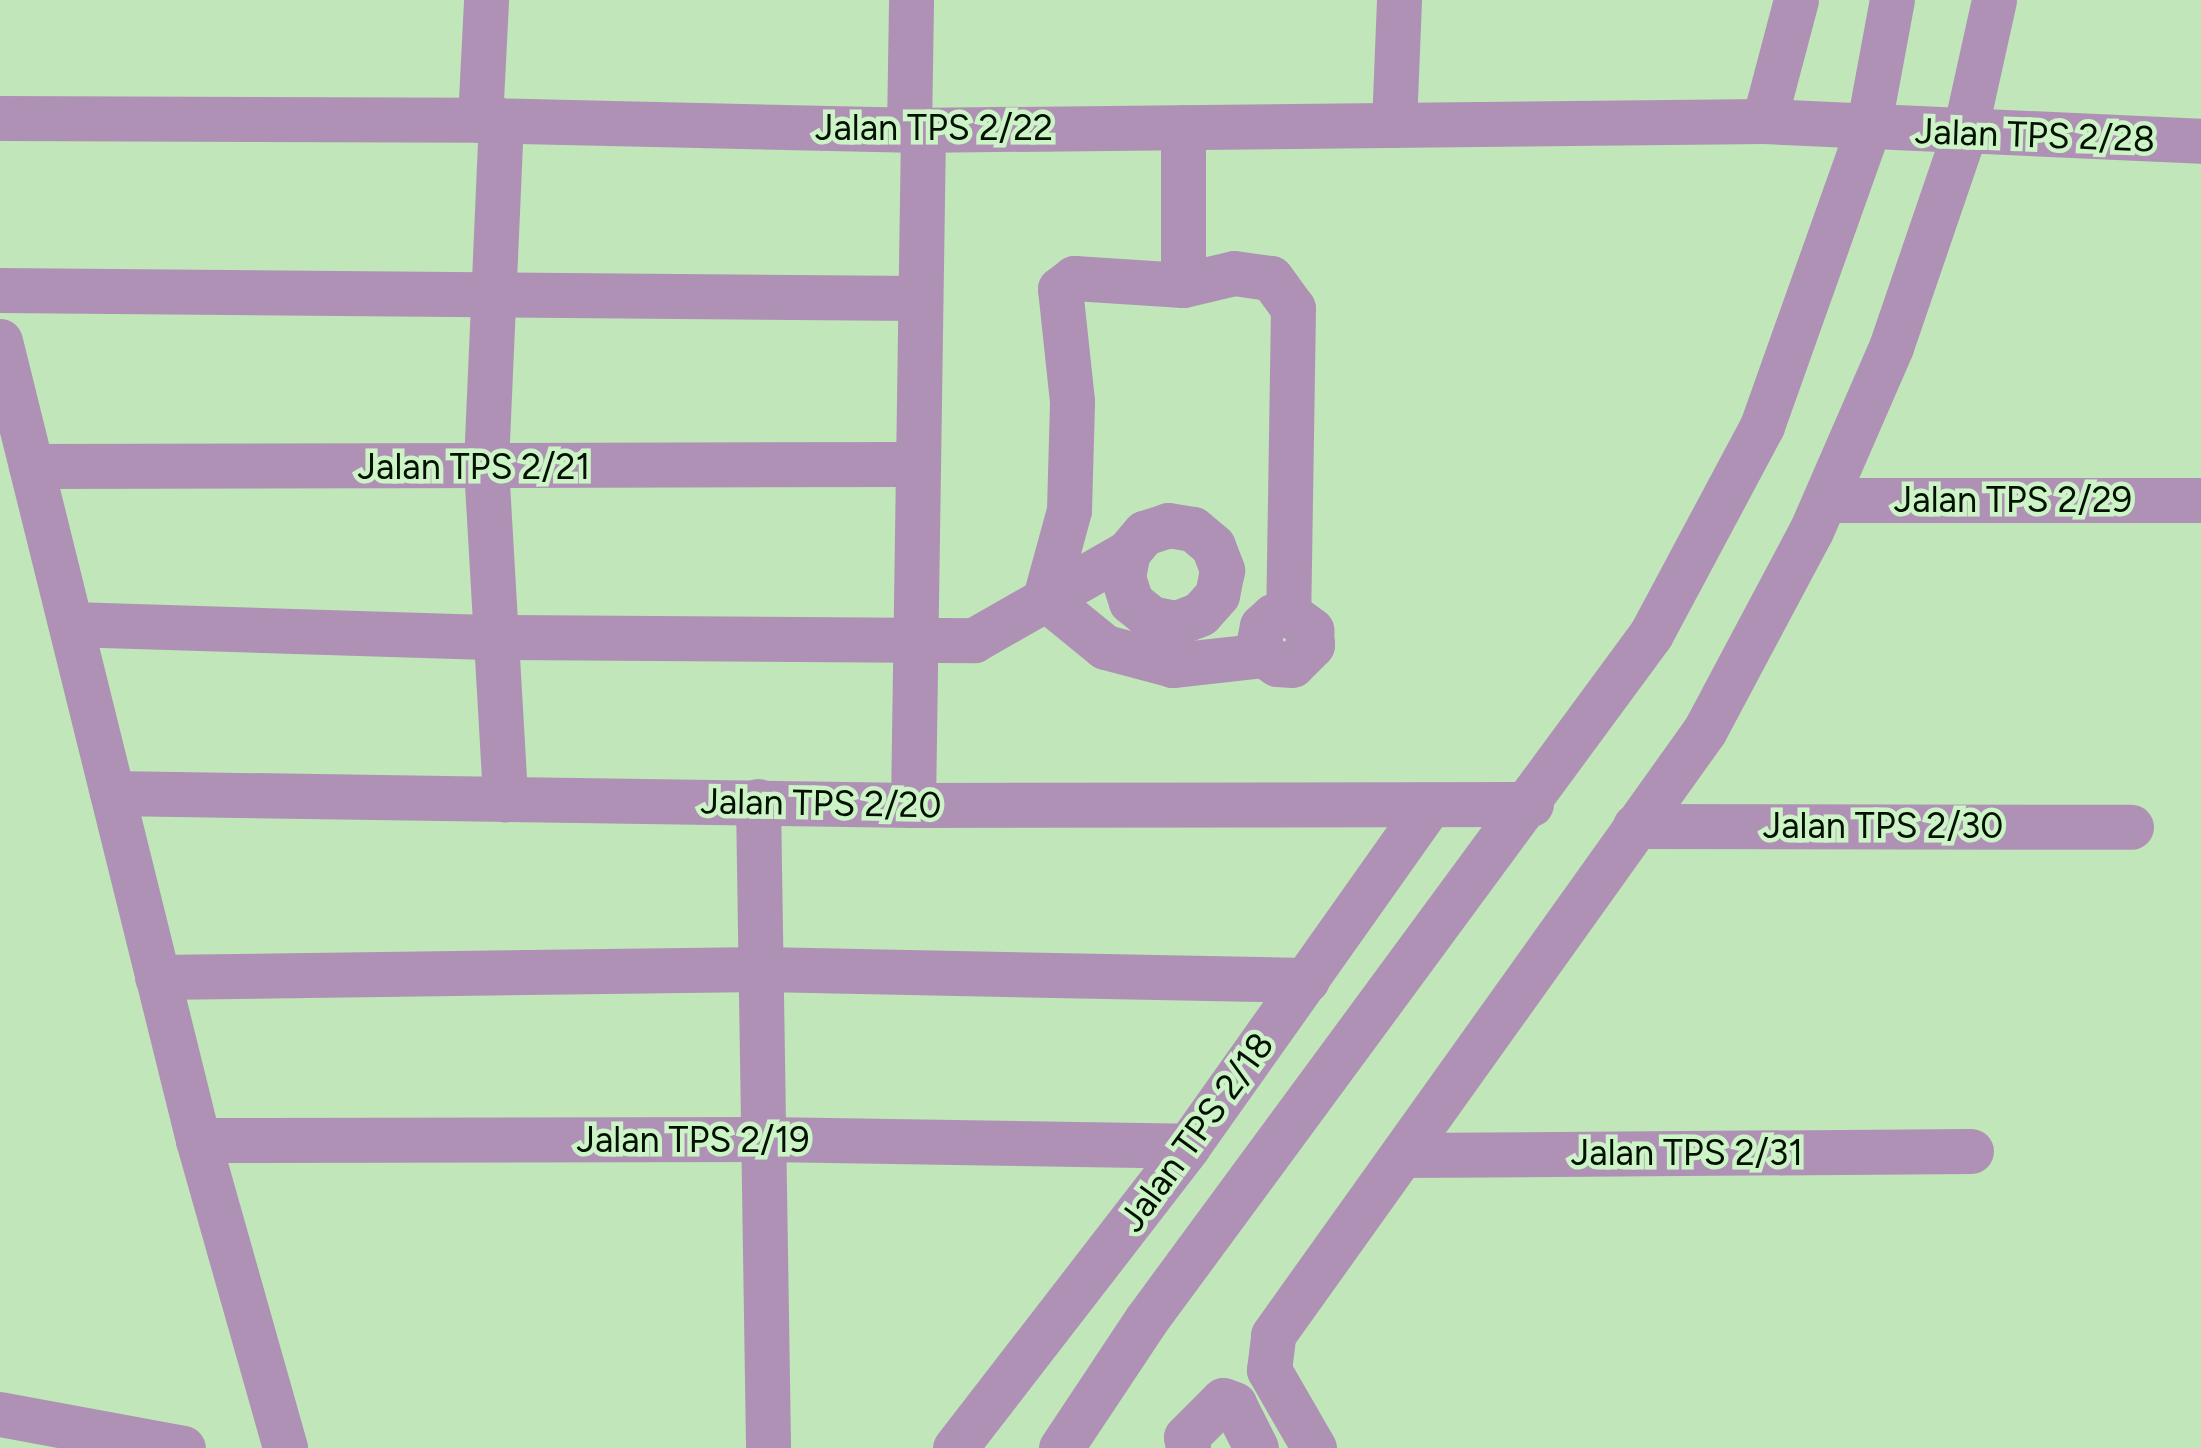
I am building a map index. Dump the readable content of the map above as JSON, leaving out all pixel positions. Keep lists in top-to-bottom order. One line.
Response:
{"streets":{"street":["Jalan TPS 2/22","Jalan TPS 2/28","Jalan TPS 2/21","Jalan TPS 2/29","Jalan TPS 2/20","Jalan TPS 2/30","Jalan TPS 2/18","Jalan TPS 2/19","Jalan TPS 2/31"]},"crossings":[["Jalan TPS 2/22","Jalan TPS 2/28"],["Jalan TPS 2/20","Jalan TPS 2/18"],["Jalan TPS 2/18","Jalan TPS 2/19"]]}
